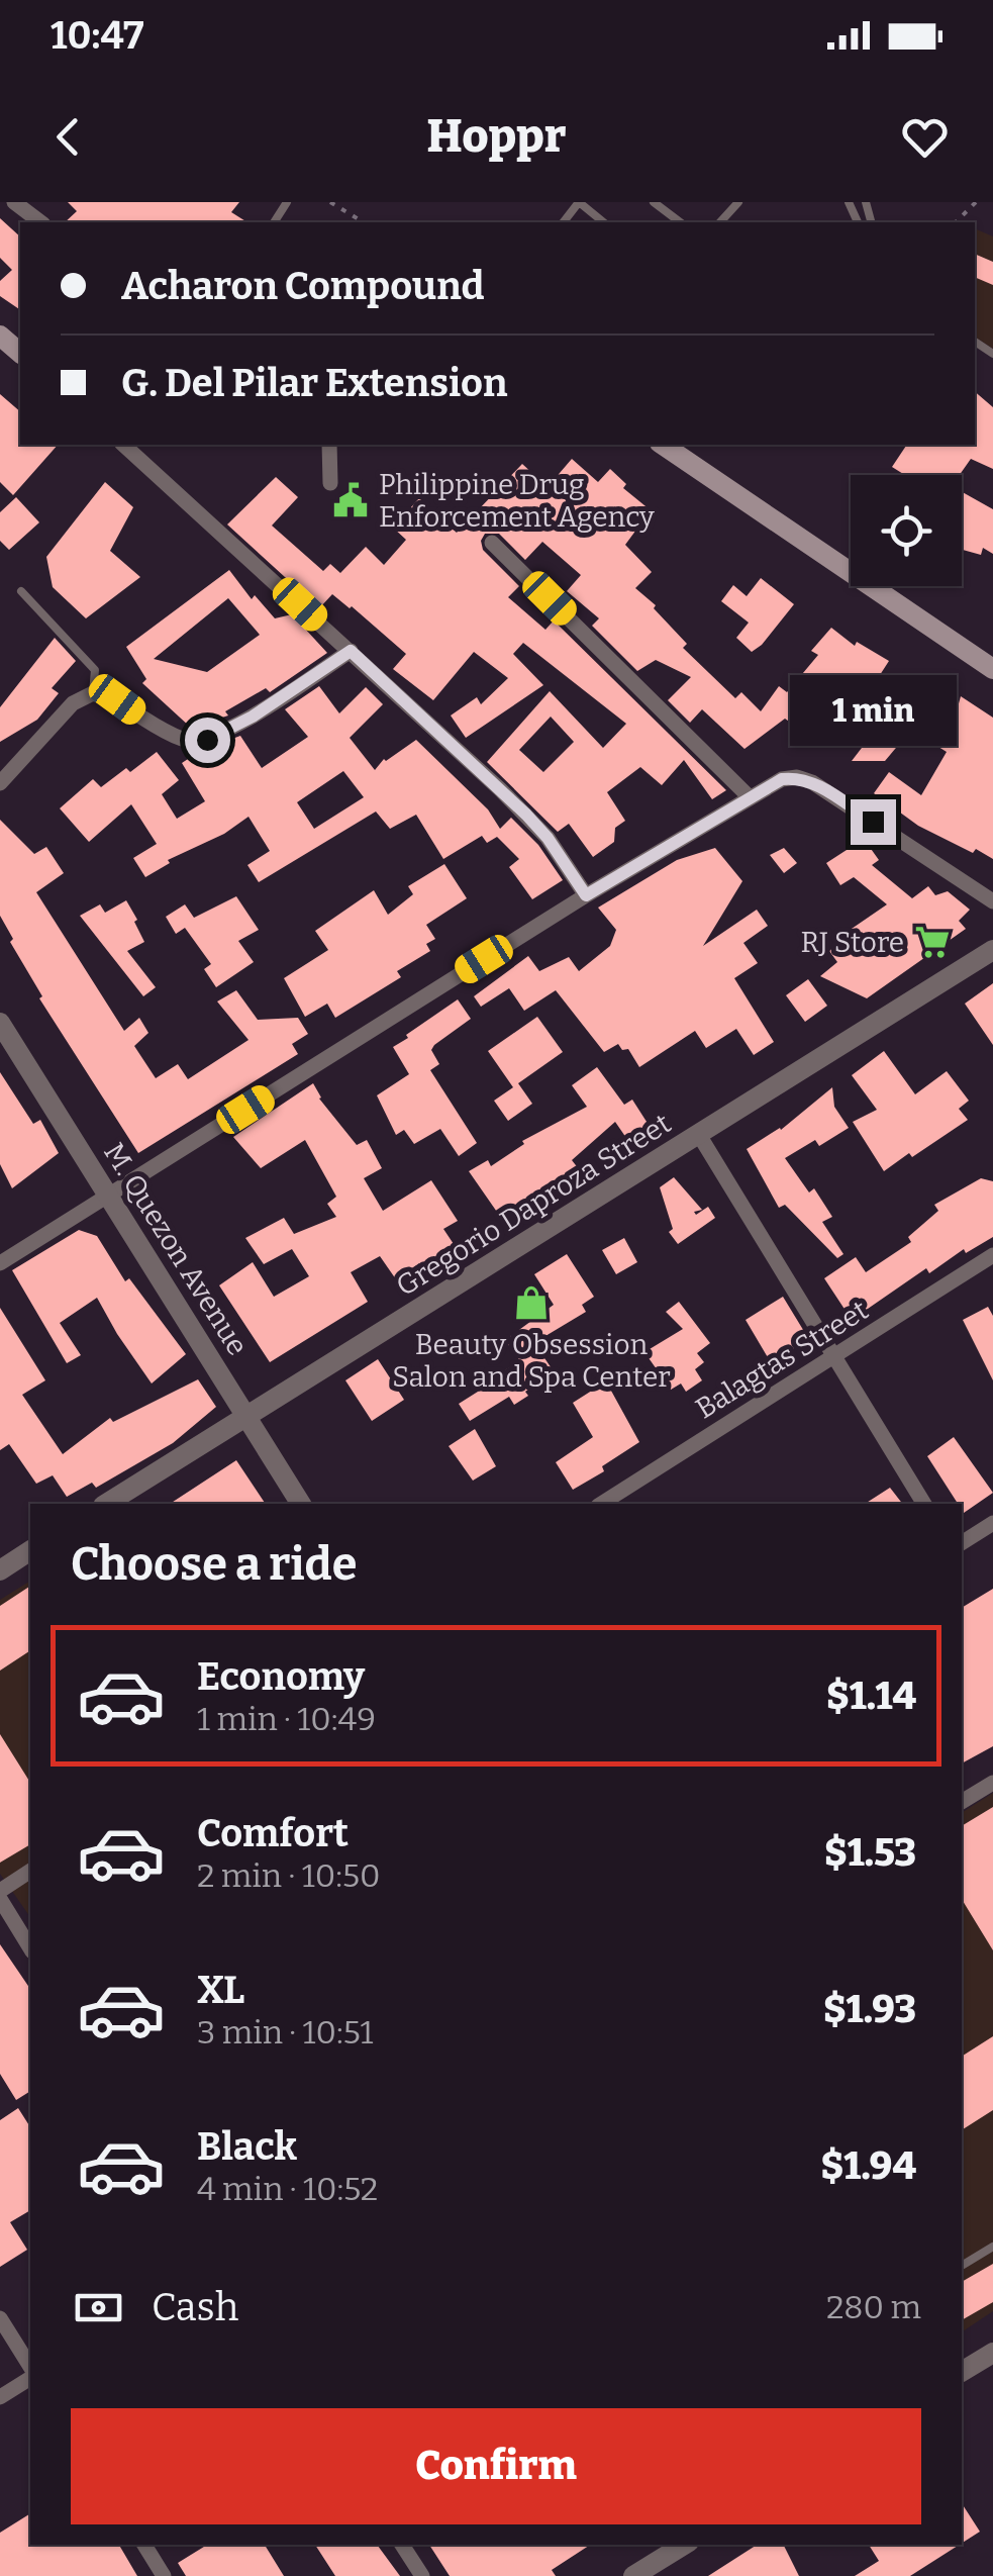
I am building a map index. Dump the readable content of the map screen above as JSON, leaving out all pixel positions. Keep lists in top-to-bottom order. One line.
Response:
{"streets":{"street":["Gregorio Daproza Street","M. Quezon Avenue","Balagtas Street"]},"crossings":[["Gregorio Daproza Street","M. Quezon Avenue"]],"places":{"public building":["Philippine Drug Enforcement Agency"],"supermarket":["RJ Store"],"shop":["Beauty Obsession Salon and Spa Center"]},"page":{"status":"10:47","header":"Hoppr","banner":["Acharon Compound","G. Del Pilar Extension"],"bubble":"1 min","heading":"Choose a ride","list":[{"name":"Economy","note":"1 min · 10:49","value":"$1.14"},{"name":"Comfort","note":"2 min · 10:50","value":"$1.53"},{"name":"XL","note":"3 min · 10:51","value":"$1.93"},{"name":"Black","note":"4 min · 10:52","value":"$1.94"}],"pay":["Cash","280 m"],"buttons":"Confirm"}}
